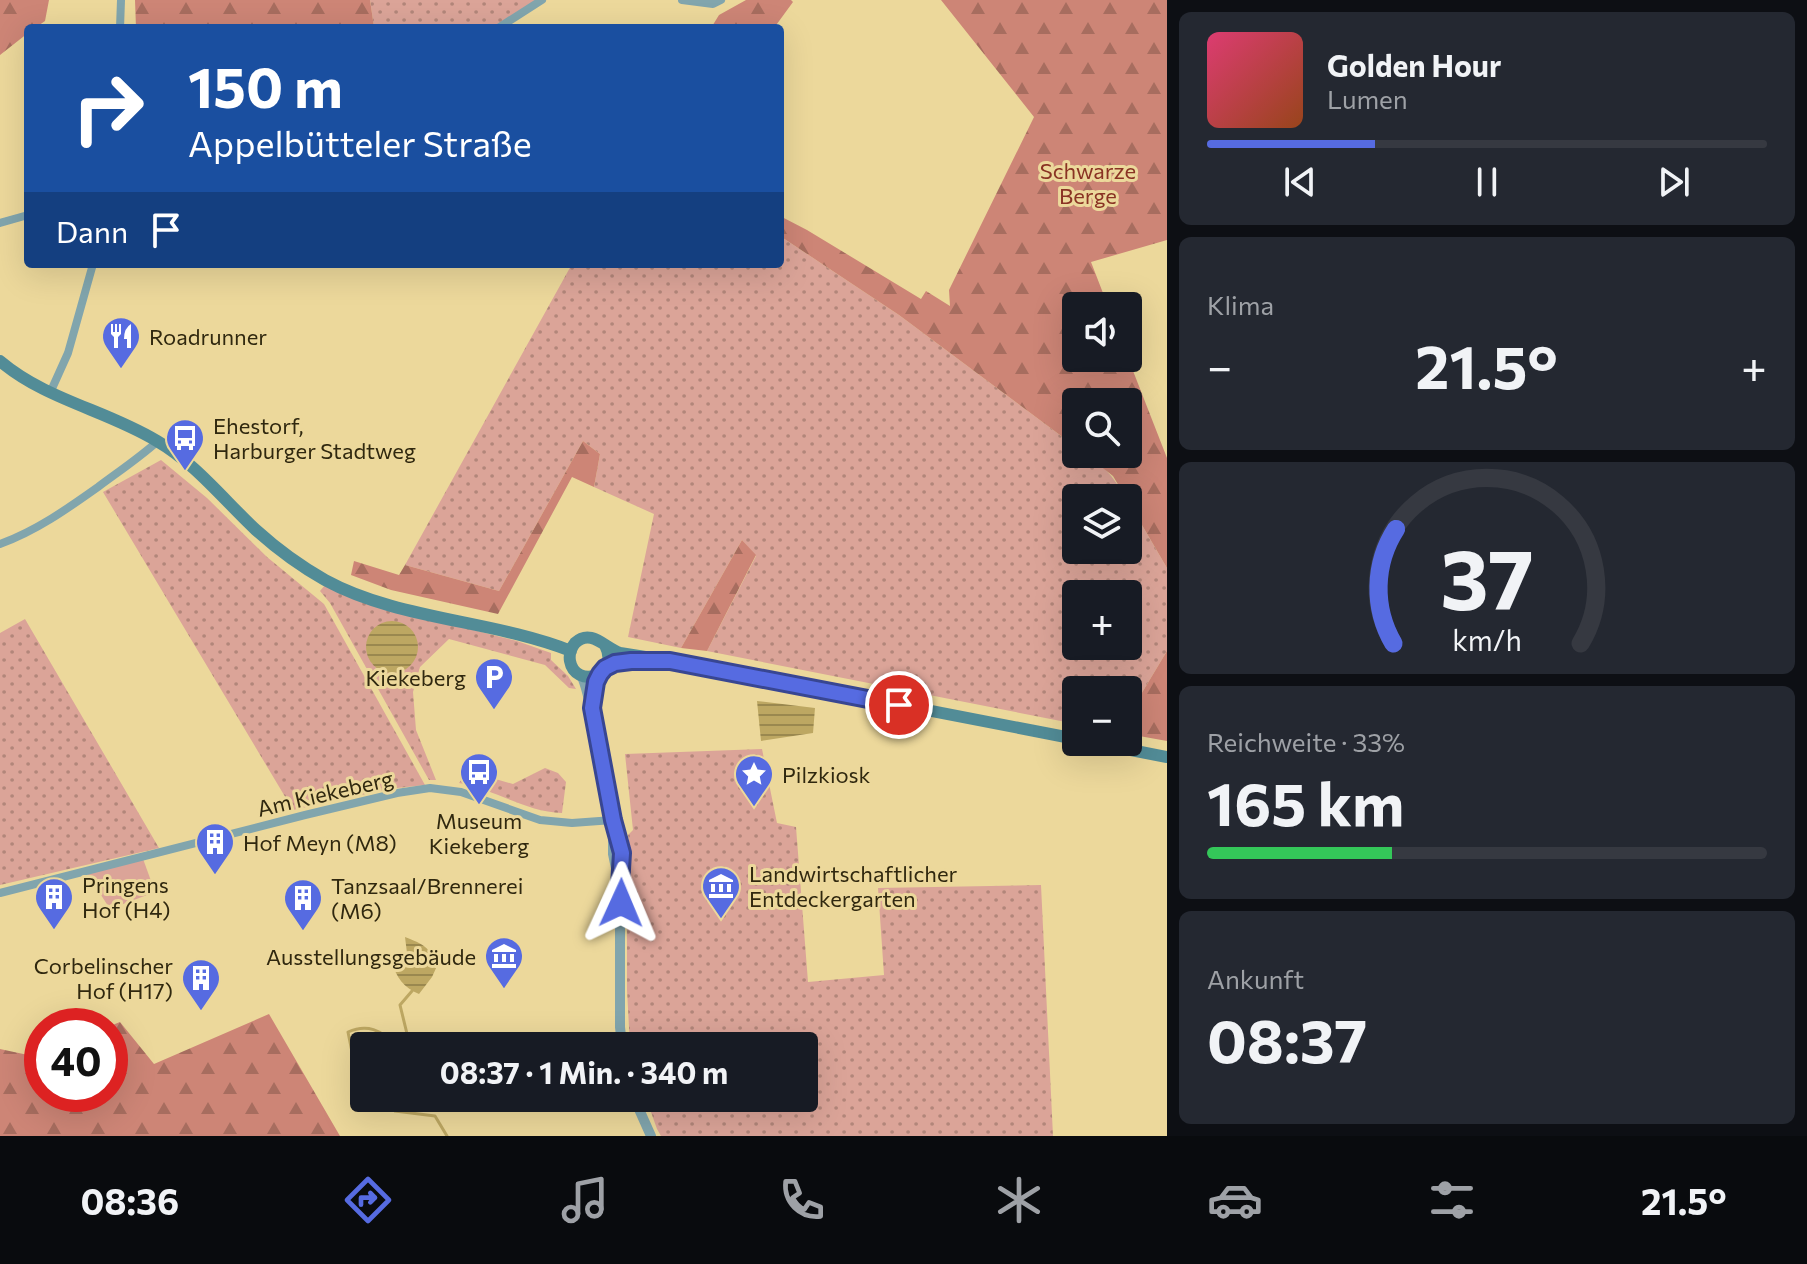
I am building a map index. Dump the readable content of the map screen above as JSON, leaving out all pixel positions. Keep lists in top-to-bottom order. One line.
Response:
{"streets":{"street":["Am Kiekeberg"]},"parks":["Schwarze Berge"],"places":{"restaurant":["Roadrunner"],"bus stop":["Ehestorf, Harburger Stadtweg","Museum Kiekeberg"],"parking":["Kiekeberg"],"place":["Pilzkiosk"],"building":["Hof Meyn (M8)","Pringens Hof (H4)","Tanzsaal/Brennerei (M6)","Corbelinscher Hof (H17)"],"museum":["Landwirtschaftlicher Entdeckergarten","Ausstellungsgebäude"]},"page":{"turn":["150 m","Appelbütteler Straße"],"song":["Golden Hour","Lumen"],"then":"Dann","tile":["Klima",["Reichweite · 33%","165 km"],["Ankunft","08:37"]],"map_buttons":["+","−"],"heat":["−","21.5°","+"],"limit":"40","trip":"08:37 · 1 Min. · 340 m","tabs":["08:36","21.5°"],"gauge":["37","km/h"]}}
